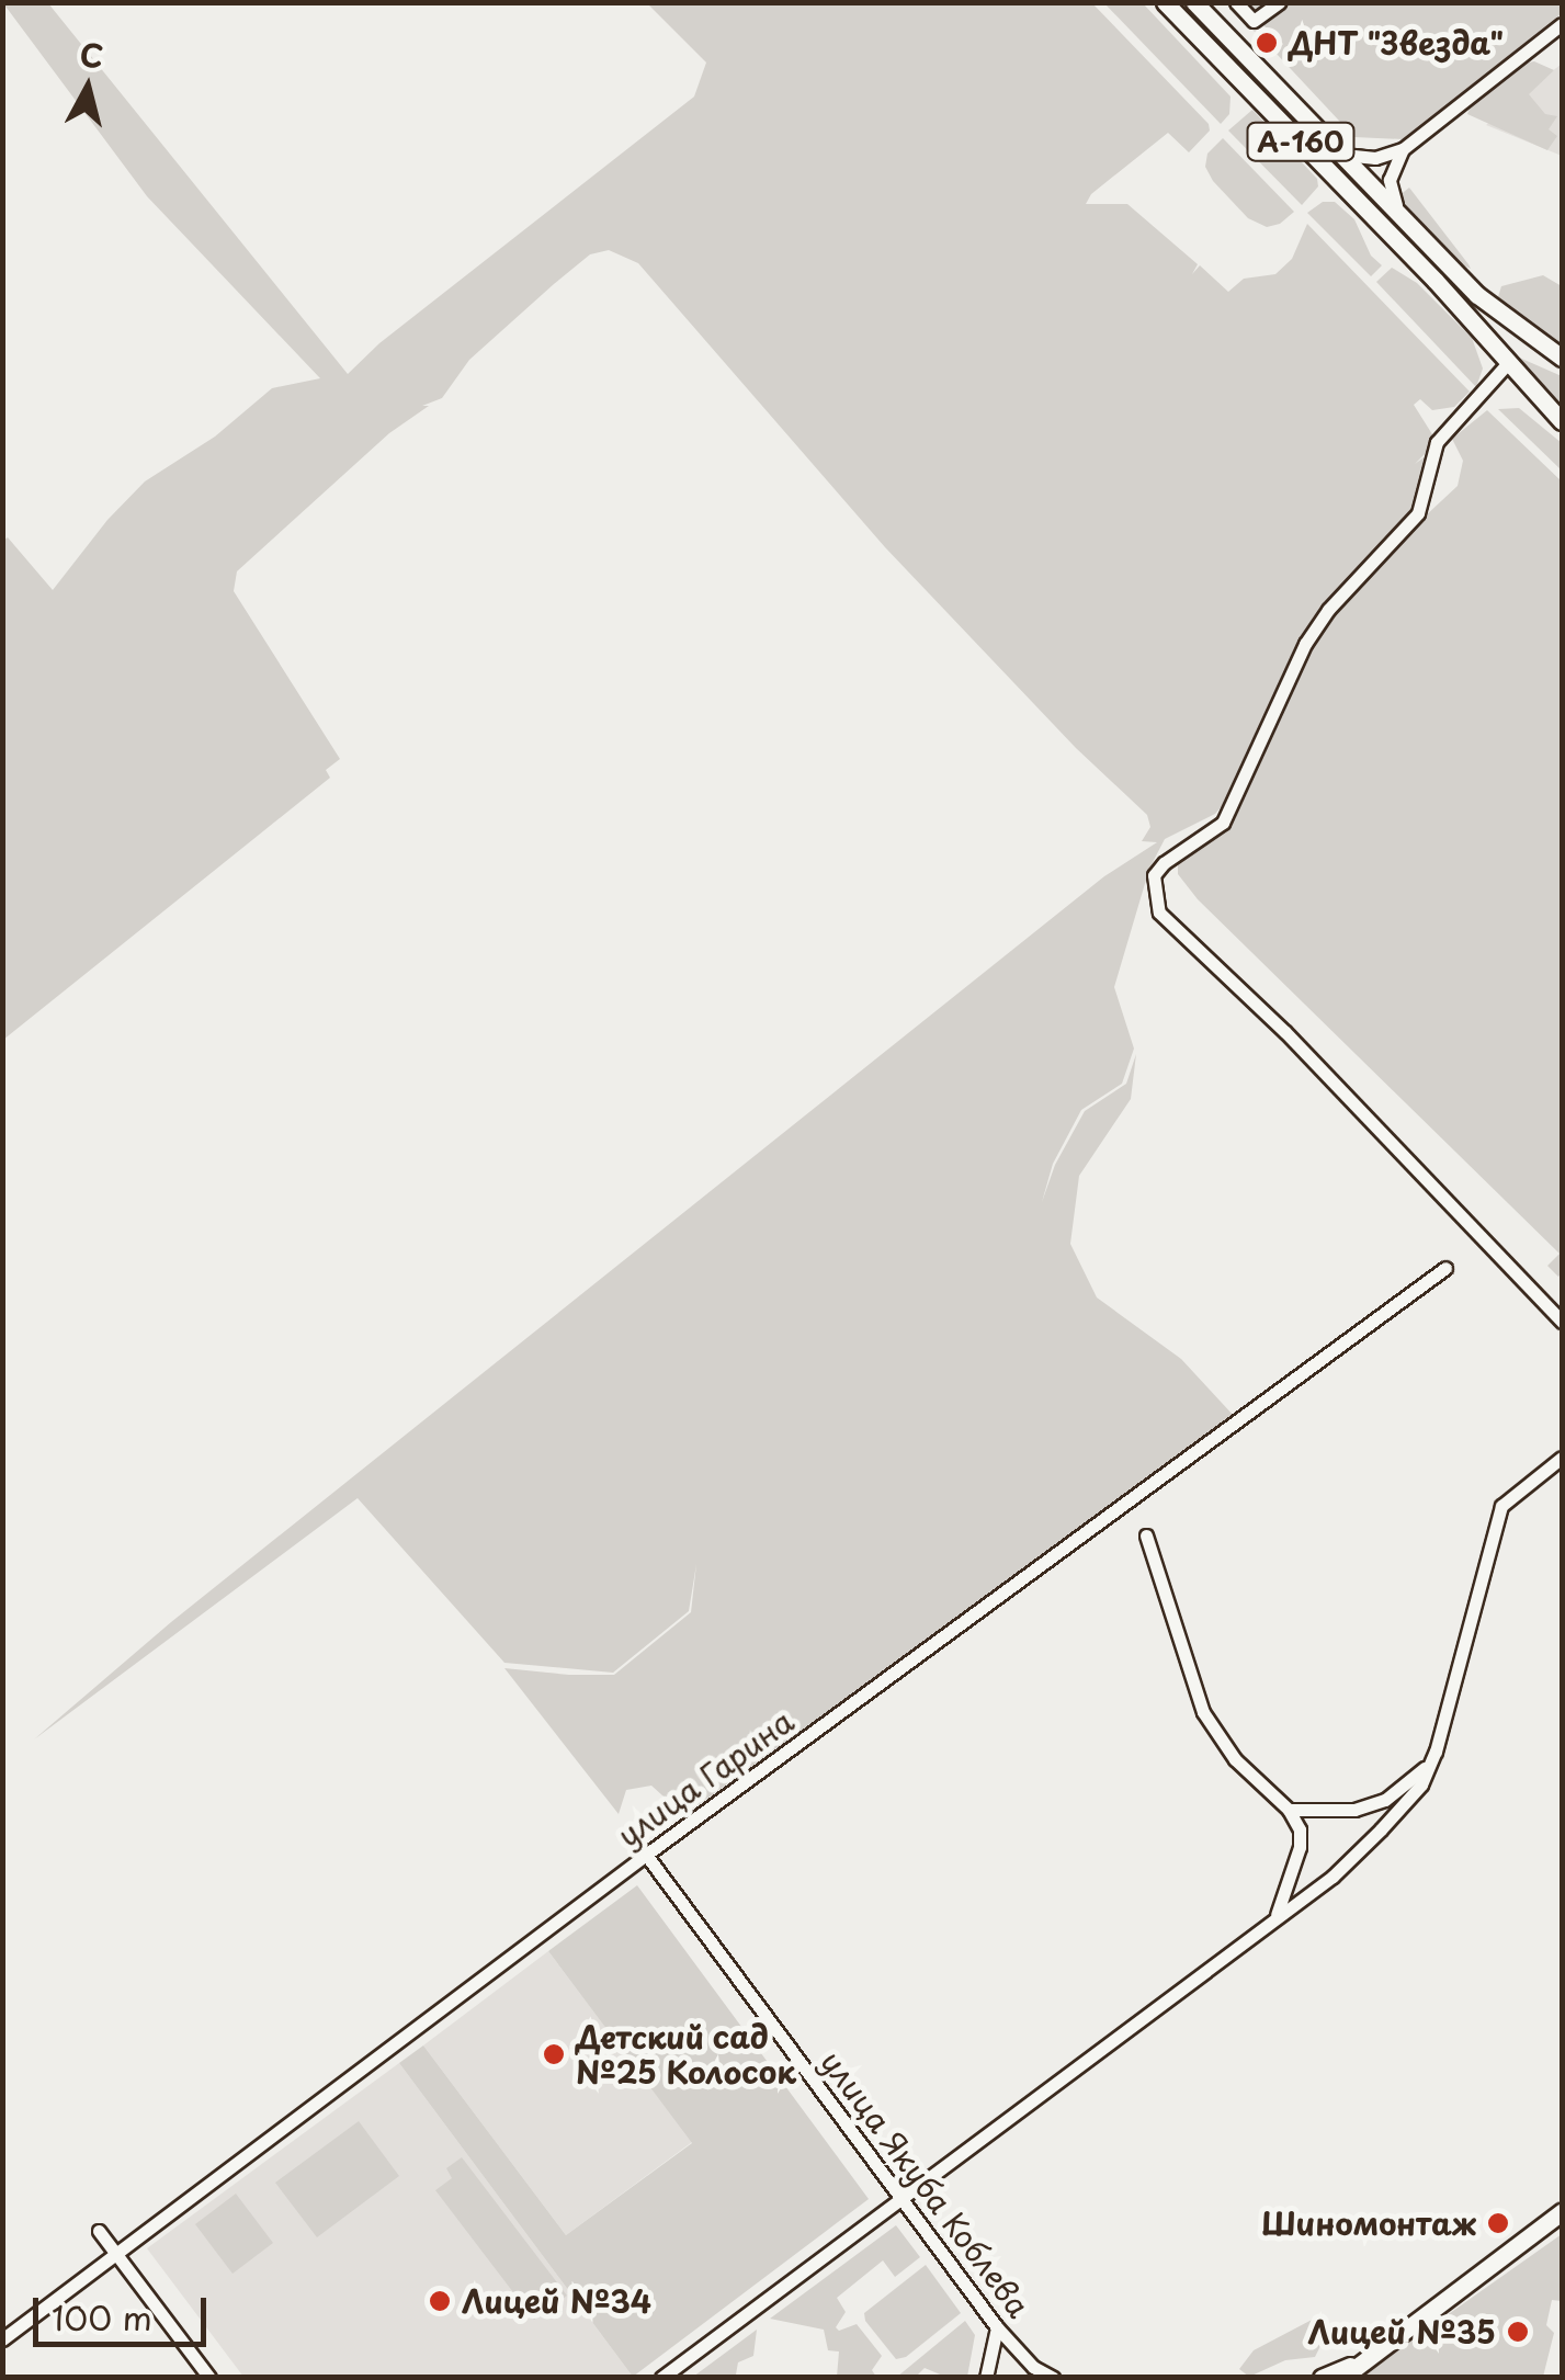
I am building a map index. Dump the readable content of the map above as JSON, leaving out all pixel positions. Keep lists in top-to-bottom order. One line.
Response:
{"streets":{"main road":["А-160"],"street":["улица Гарина","улица Якуба Коблева"]},"crossings":[["улица Гарина","улица Якуба Коблева"]],"places":["ДНТ \"Звезда\"","Детский сад №25 Колосок","Шиномонтаж","Лицей №34","Лицей №35"],"scale_bar":"100 m","north":"top"}
